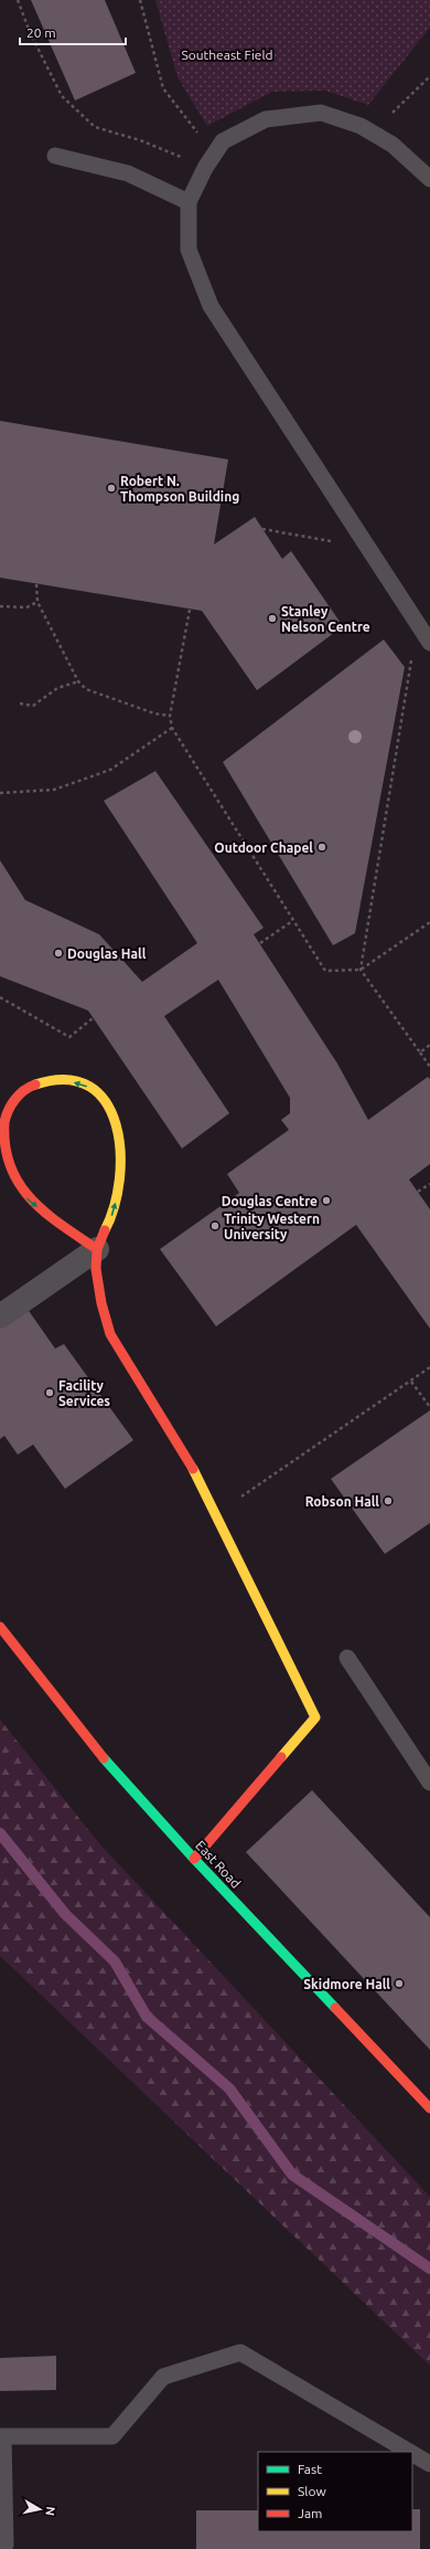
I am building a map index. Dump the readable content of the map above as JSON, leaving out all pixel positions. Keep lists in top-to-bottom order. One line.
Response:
{"streets":{"street":["East Road"]},"parks":["Southeast Field"],"places":["Robert N. Thompson Building","Stanley Nelson Centre","Outdoor Chapel","Douglas Hall","Douglas Centre","Trinity Western University","Facility Services","Robson Hall","Skidmore Hall"],"legend":["Fast","Slow","Jam"],"scale_bar":"20 m","north":"right"}
